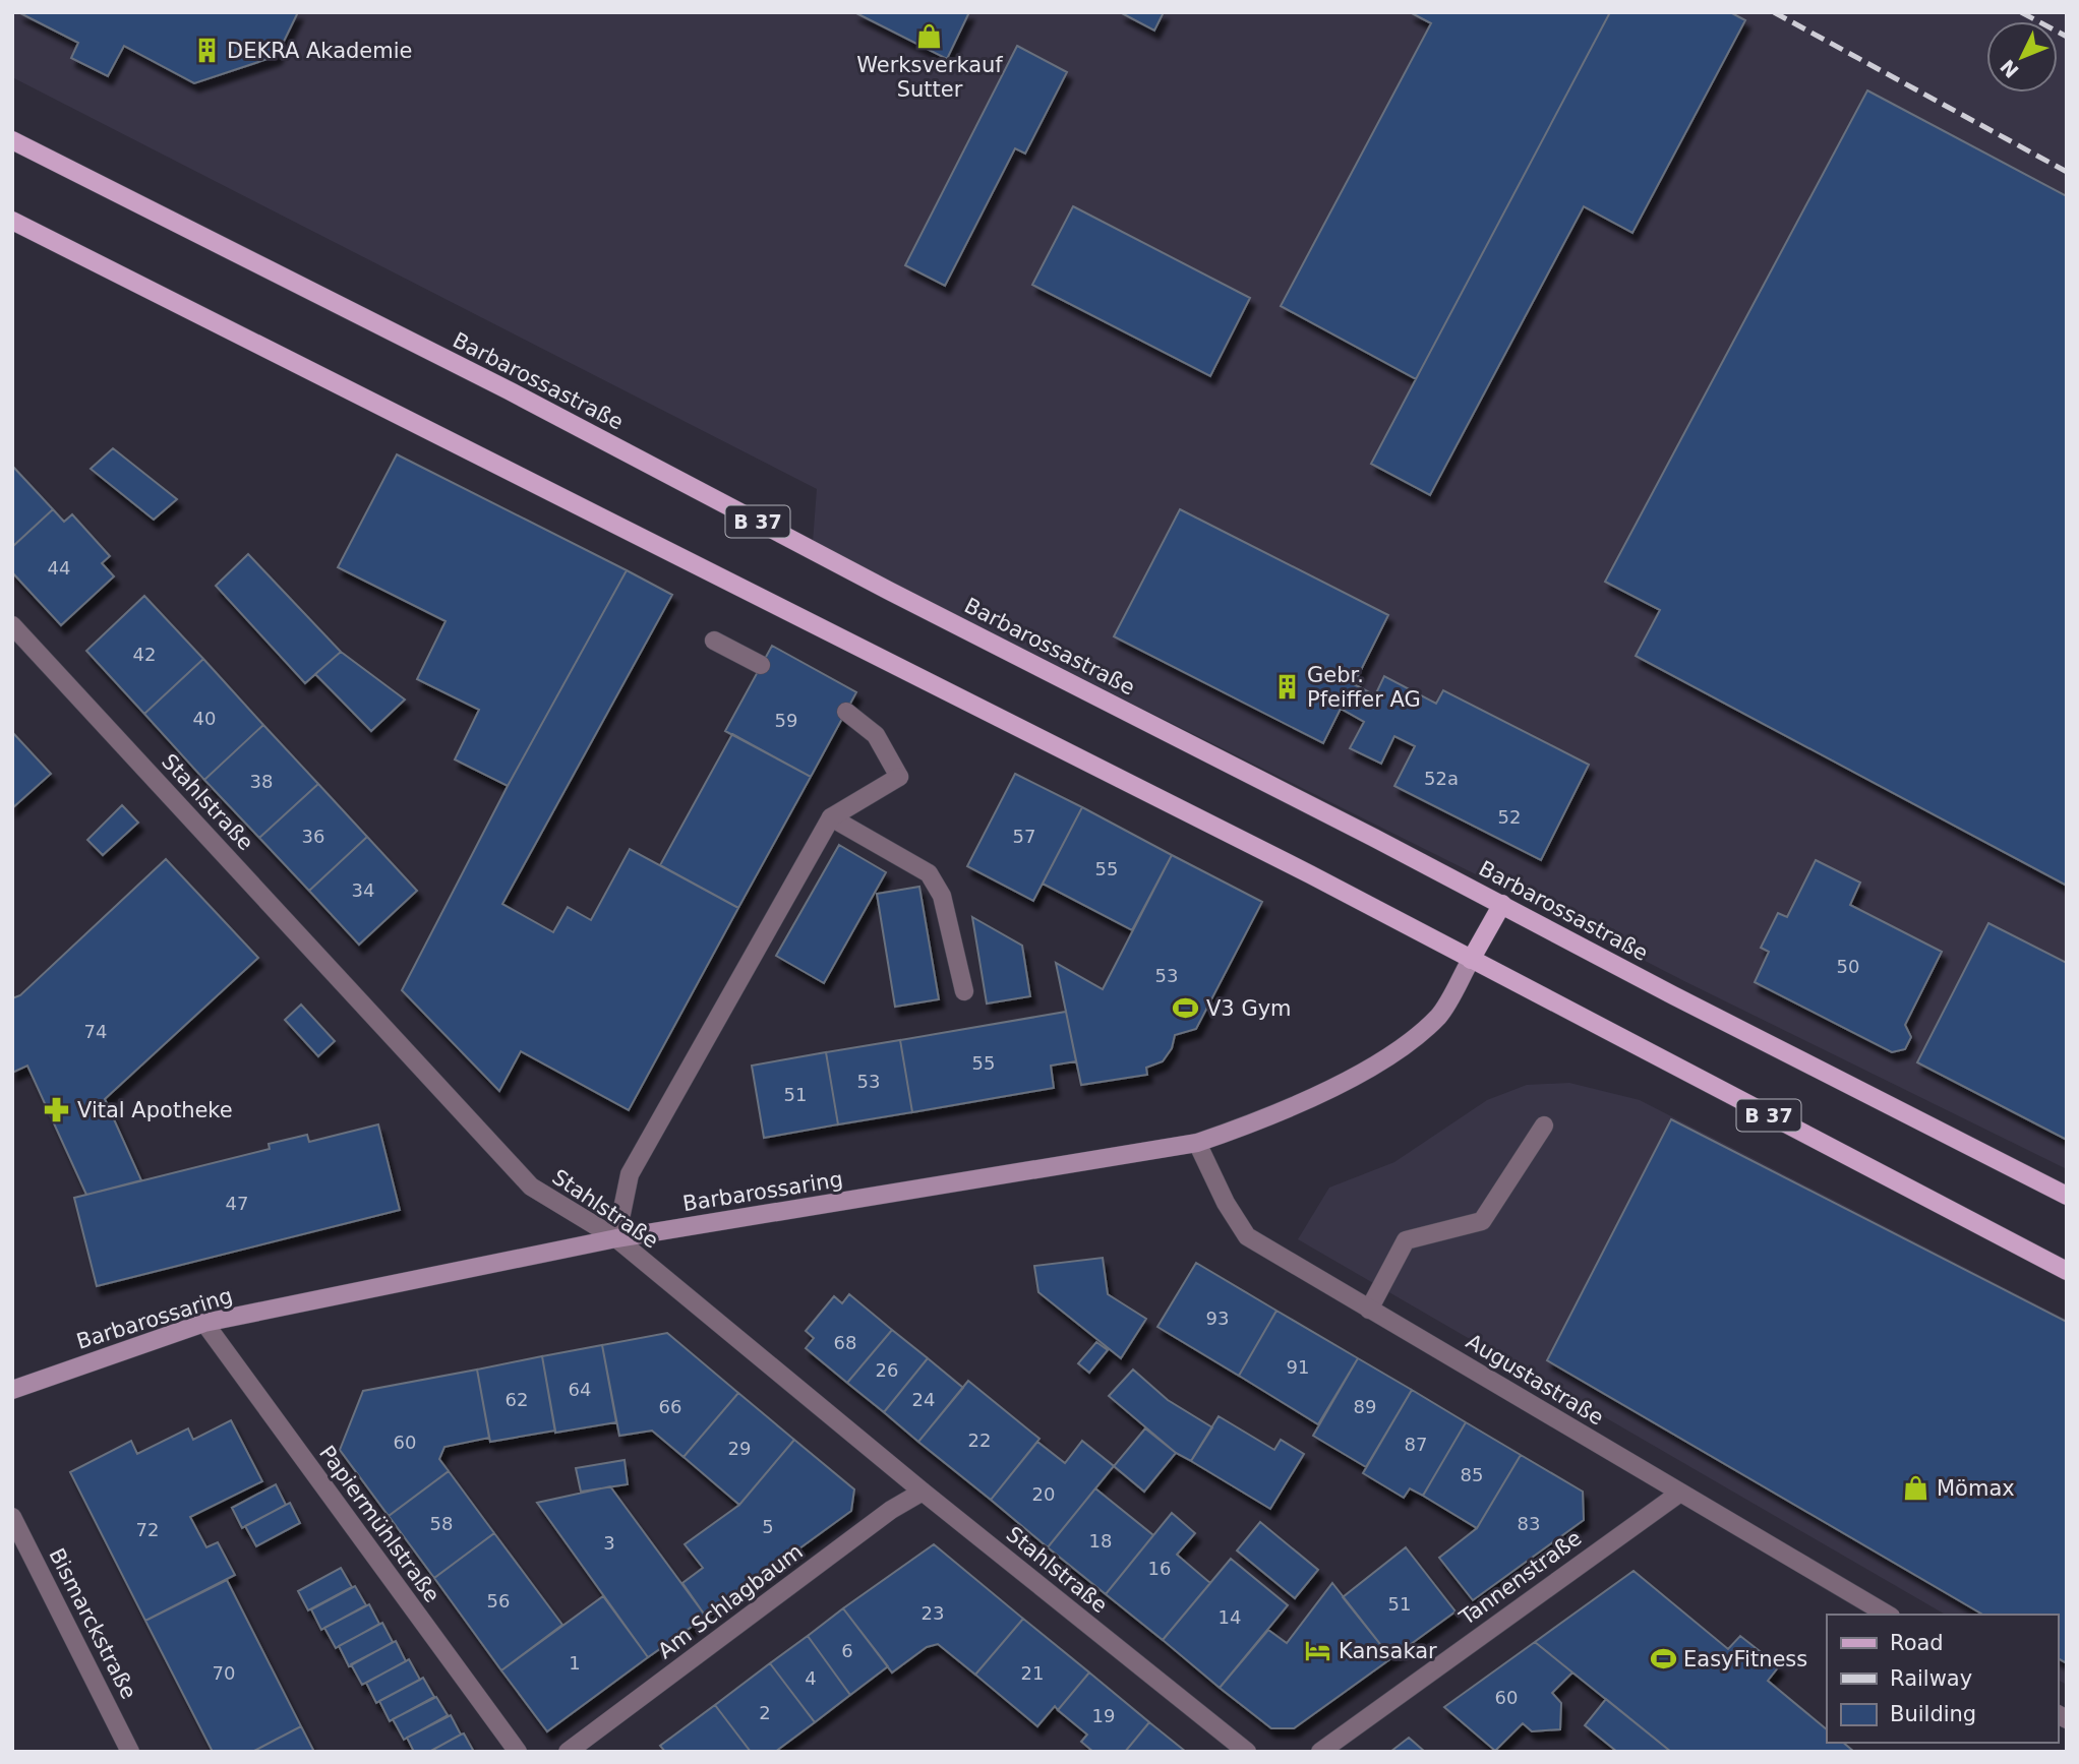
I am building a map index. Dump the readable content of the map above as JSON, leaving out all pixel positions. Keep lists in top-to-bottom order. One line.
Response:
{"streets":{"main road":["Barbarossastraße","B 37"],"street":["Stahlstraße","Barbarossaring","Augustastraße","Papiermühlstraße","Tannenstraße","Am Schlagbaum","Bismarckstraße"]},"crossings":[["B 37","Barbarossaring"],["Stahlstraße","Barbarossaring"],["Stahlstraße","Am Schlagbaum"],["Barbarossaring","Augustastraße"],["Barbarossaring","Papiermühlstraße"],["Augustastraße","Tannenstraße"]],"places":{"shop":["Werksverkauf Sutter","Mömax"],"building":["DEKRA Akademie","Gebr. Pfeiffer AG"],"sports":["V3 Gym","EasyFitness"],"pharmacy":["Vital Apotheke"],"hotel":["Kansakar"]},"house_numbers":["44","42","40","59","52a","38","52","36","57","55","34","50","53","74","55","53","51","47","93","68","91","26","64","62","24","66","89","22","60","87","29","85","20","58","83","5","72","18","3","16","56","51","23","14","6","1","70","21","4","60","2","19"],"legend":["Road","Railway","Building"],"north":"bottom left"}
